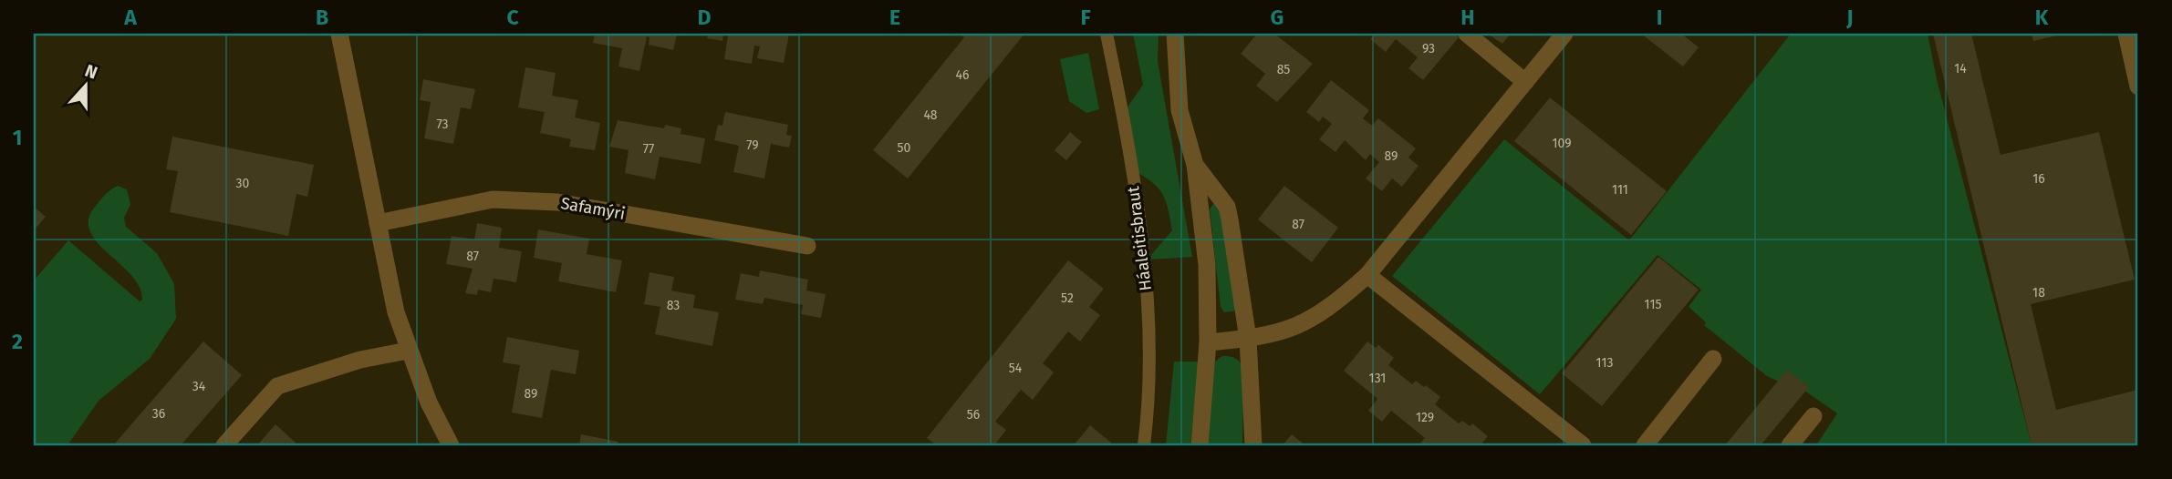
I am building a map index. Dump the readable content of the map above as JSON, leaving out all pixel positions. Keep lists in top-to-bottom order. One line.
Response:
{"streets":{"street":["Safamýri"],"lane":["Háaleitisbraut"]},"house_numbers":["93","14","85","46","48","73","109","79","50","77","89","16","30","111","87","87","18","52","115","83","113","54","131","34","89","36","56","129"],"north":"top","grid":{"columns":["A","B","C","D","E","F","G","H","I","J","K"],"rows":["1","2"]}}
